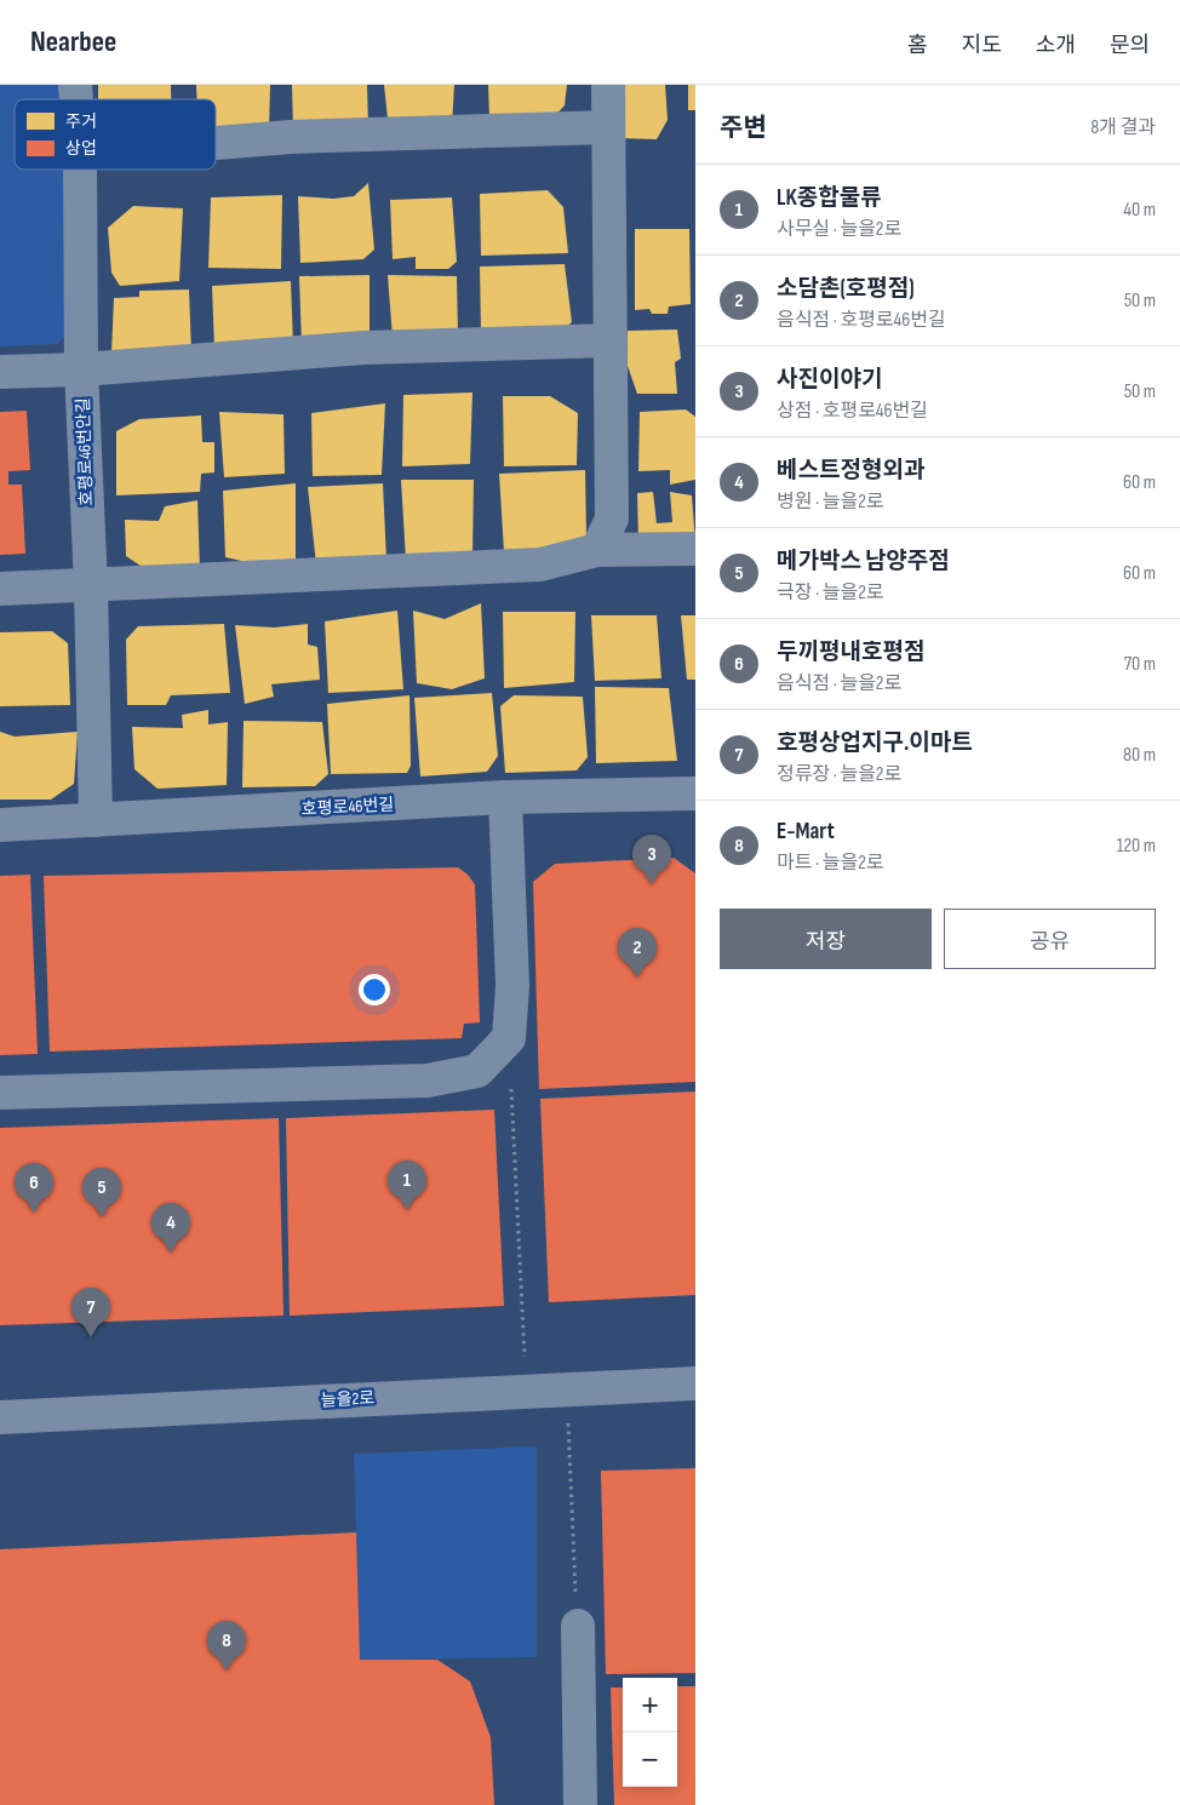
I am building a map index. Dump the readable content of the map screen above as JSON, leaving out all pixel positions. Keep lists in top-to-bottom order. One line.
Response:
{"streets":{"street":["호평로46번안길","호평로46번길","늘을2로"]},"crossings":[["호평로46번안길","호평로46번길"]],"legend":["주거","상업"],"page":{"header":"Nearbee","nav":["홈","지도","소개","문의"],"heading":["주변","8개 결과"],"list":[{"mark":"1","name":"LK종합물류","note":"사무실 · 늘을2로","value":"40 m"},{"mark":"2","name":"소담촌(호평점)","note":"음식점 · 호평로46번길","value":"50 m"},{"mark":"3","name":"사진이야기","note":"상점 · 호평로46번길","value":"50 m"},{"mark":"4","name":"베스트정형외과","note":"병원 · 늘을2로","value":"60 m"},{"mark":"5","name":"메가박스 남양주점","note":"극장 · 늘을2로","value":"60 m"},{"mark":"6","name":"두끼평내호평점","note":"음식점 · 늘을2로","value":"70 m"},{"mark":"7","name":"호평상업지구.이마트","note":"정류장 · 늘을2로","value":"80 m"},{"mark":"8","name":"E-Mart","note":"마트 · 늘을2로","value":"120 m"}],"pins":["3","2","1","6","5","4","7","8"],"buttons":["저장","공유"],"map_buttons":["+","−"]}}
